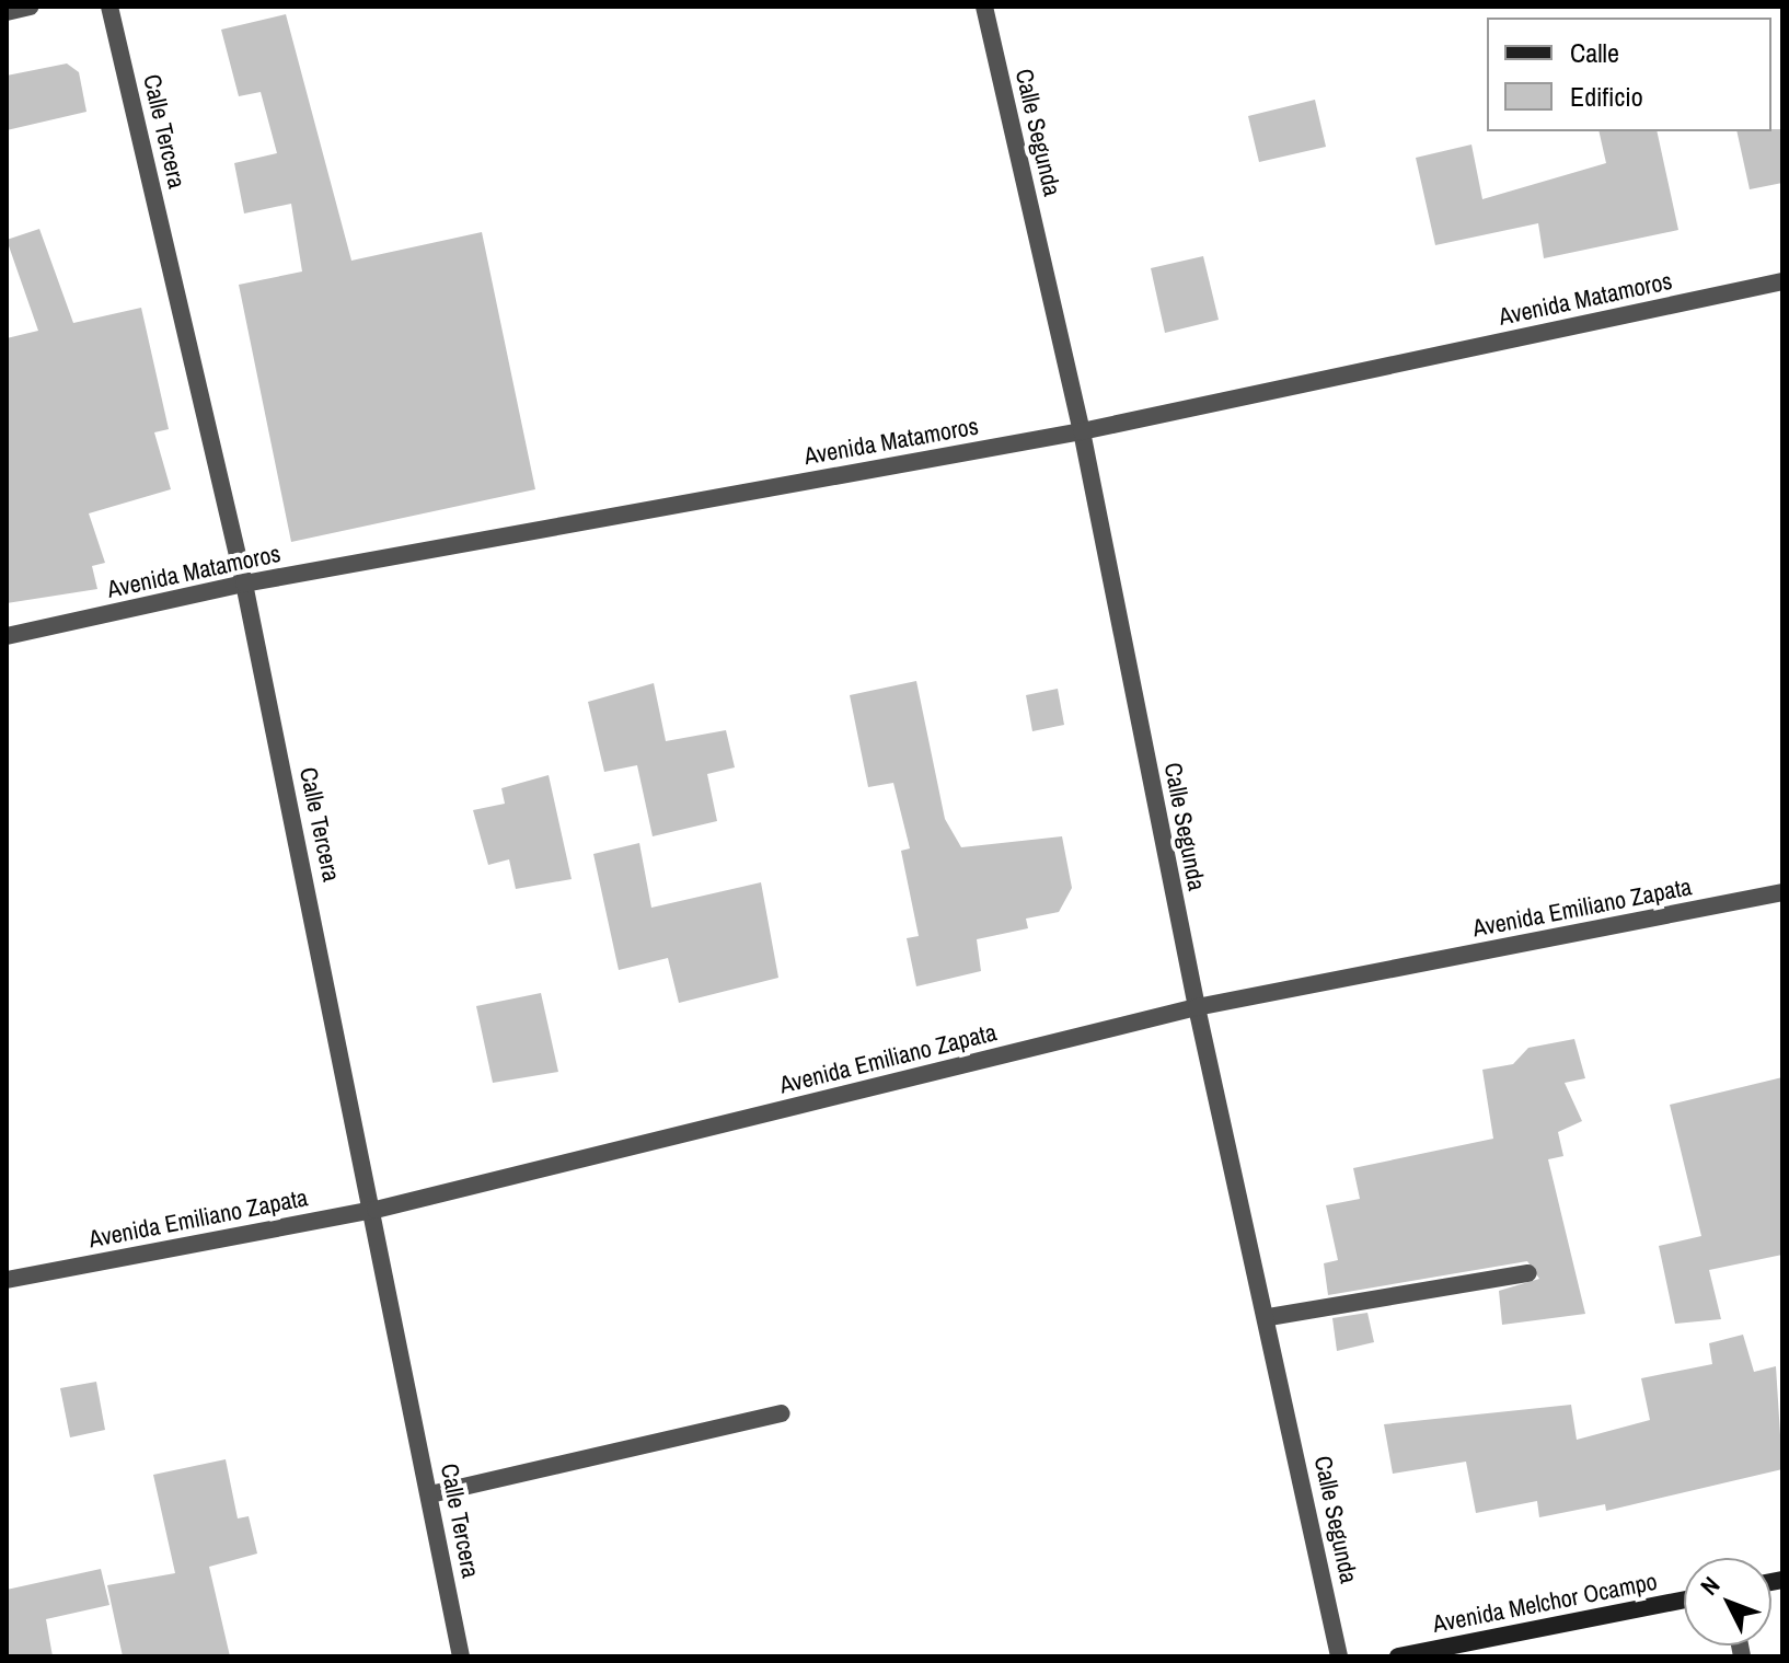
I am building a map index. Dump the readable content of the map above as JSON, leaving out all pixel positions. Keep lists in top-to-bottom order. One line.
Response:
{"streets":{"main road":["Avenida Melchor Ocampo"],"street":["Calle Tercera","Calle Segunda","Avenida Matamoros","Avenida Emiliano Zapata"]},"crossings":[["Calle Tercera","Avenida Matamoros"],["Calle Tercera","Avenida Emiliano Zapata"],["Calle Segunda","Avenida Matamoros"],["Calle Segunda","Avenida Emiliano Zapata"]],"legend":["Calle","Edificio"],"north":"top left"}
